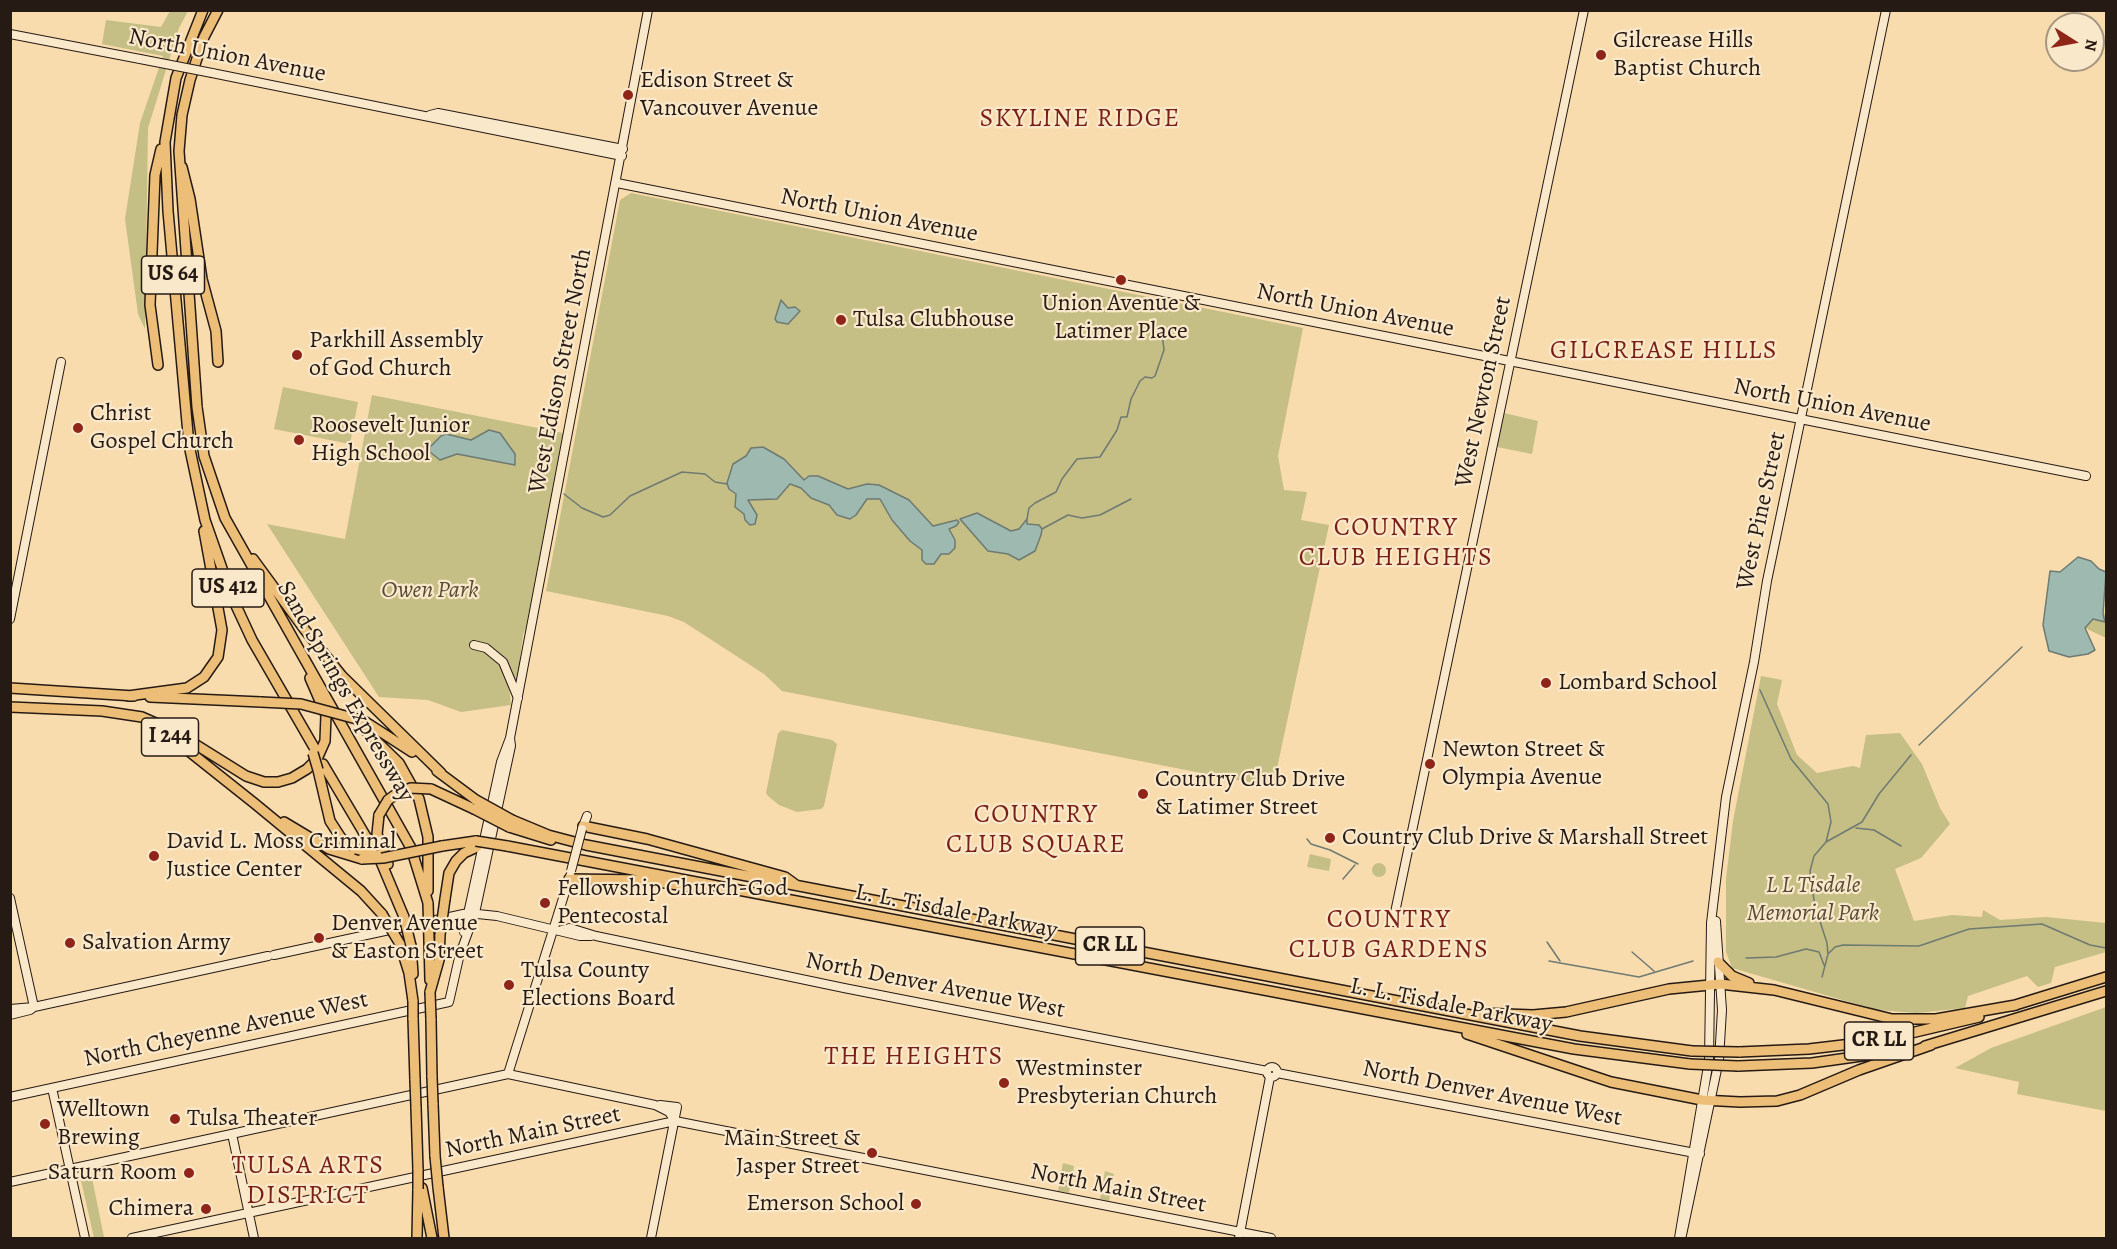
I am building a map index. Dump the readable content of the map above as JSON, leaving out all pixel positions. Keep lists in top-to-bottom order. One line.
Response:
{"streets":{"highway":["US 64","US 412","Sand Springs Expressway","I 244","L. L. Tisdale Parkway","CR LL"],"street":["North Union Avenue","West Edison Street North","West Newton Street","West Pine Street","North Denver Avenue West","North Cheyenne Avenue West","North Main Street"]},"crossings":[["North Union Avenue","West Edison Street North"],["North Union Avenue","West Newton Street"],["North Union Avenue","West Pine Street"],["US 64","US 412"],["US 64","Sand Springs Expressway"],["US 64","I 244"],["West Edison Street North","North Denver Avenue West"],["West Edison Street North","North Cheyenne Avenue West"],["US 412","I 244"],["US 412","North Cheyenne Avenue West"],["I 244","CR LL"],["I 244","North Cheyenne Avenue West"],["L. L. Tisdale Parkway","CR LL"]],"districts":["SKYLINE RIDGE","GILCREASE HILLS","COUNTRY CLUB HEIGHTS","COUNTRY CLUB SQUARE","COUNTRY CLUB GARDENS","THE HEIGHTS","TULSA ARTS DISTRICT"],"parks":["Owen Park","L L Tisdale Memorial Park"],"places":["Gilcrease Hills Baptist Church","Edison Street & Vancouver Avenue","Union Avenue & Latimer Place","Tulsa Clubhouse","Parkhill Assembly of God Church","Christ Gospel Church","Roosevelt Junior High School","Lombard School","Newton Street & Olympia Avenue","Country Club Drive & Latimer Street","Country Club Drive & Marshall Street","David L. Moss Criminal Justice Center","Fellowship Church-God Pentecostal","Denver Avenue & Easton Street","Salvation Army","Tulsa County Elections Board","Westminster Presbyterian Church","Tulsa Theater","Welltown Brewing","Main Street & Jasper Street","Saturn Room","Emerson School","Chimera"],"north":"right"}
